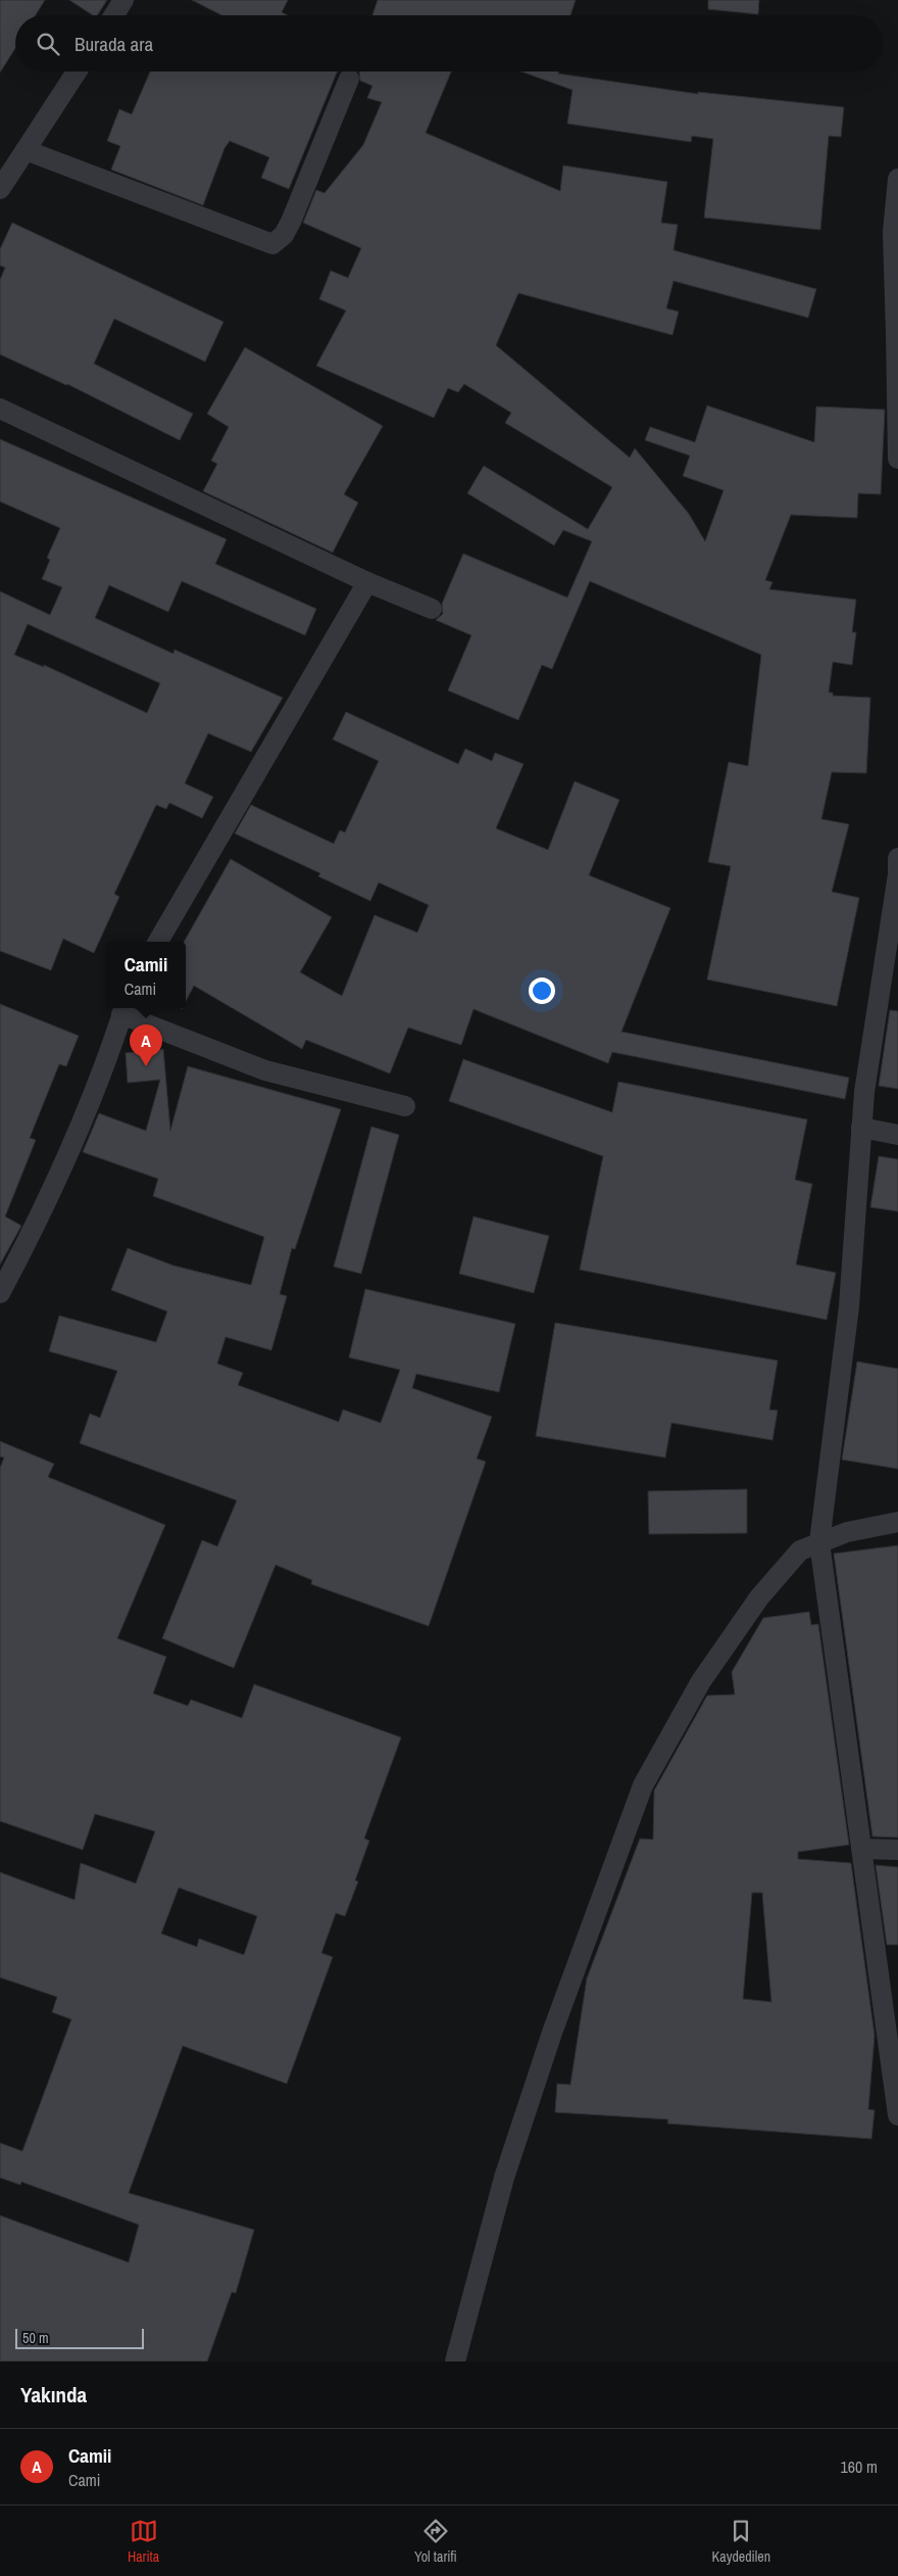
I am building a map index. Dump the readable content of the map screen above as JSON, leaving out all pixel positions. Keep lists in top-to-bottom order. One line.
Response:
{"scale_bar":"50 m","page":{"search":"Burada ara","popup":["Camii","Cami"],"pins":"A","scale":"50 m","heading":"Yakında","list":[{"mark":"A","name":"Camii","note":"Cami","value":"160 m"}],"nav":["Harita","Yol tarifi","Kaydedilen"]}}
